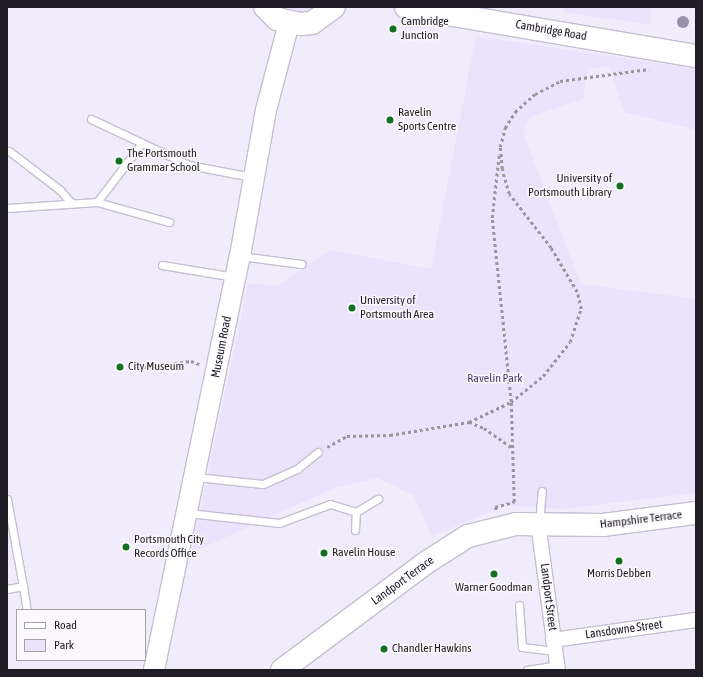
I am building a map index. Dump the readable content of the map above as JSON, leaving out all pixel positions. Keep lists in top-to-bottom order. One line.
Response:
{"streets":{"main road":["Cambridge Road","Museum Road","Hampshire Terrace","Landport Terrace"],"street":["Landport Street","Lansdowne Street"]},"crossings":[["Hampshire Terrace","Landport Terrace"],["Hampshire Terrace","Landport Street"],["Landport Terrace","Landport Street"],["Landport Street","Lansdowne Street"]],"parks":["Ravelin Park"],"places":["Cambridge Junction","Ravelin Sports Centre","The Portsmouth Grammar School","University of Portsmouth Library","University of Portsmouth Area","City Museum","Portsmouth City Records Office","Ravelin House","Morris Debben","Warner Goodman","Chandler Hawkins"],"legend":["Road","Park"]}
